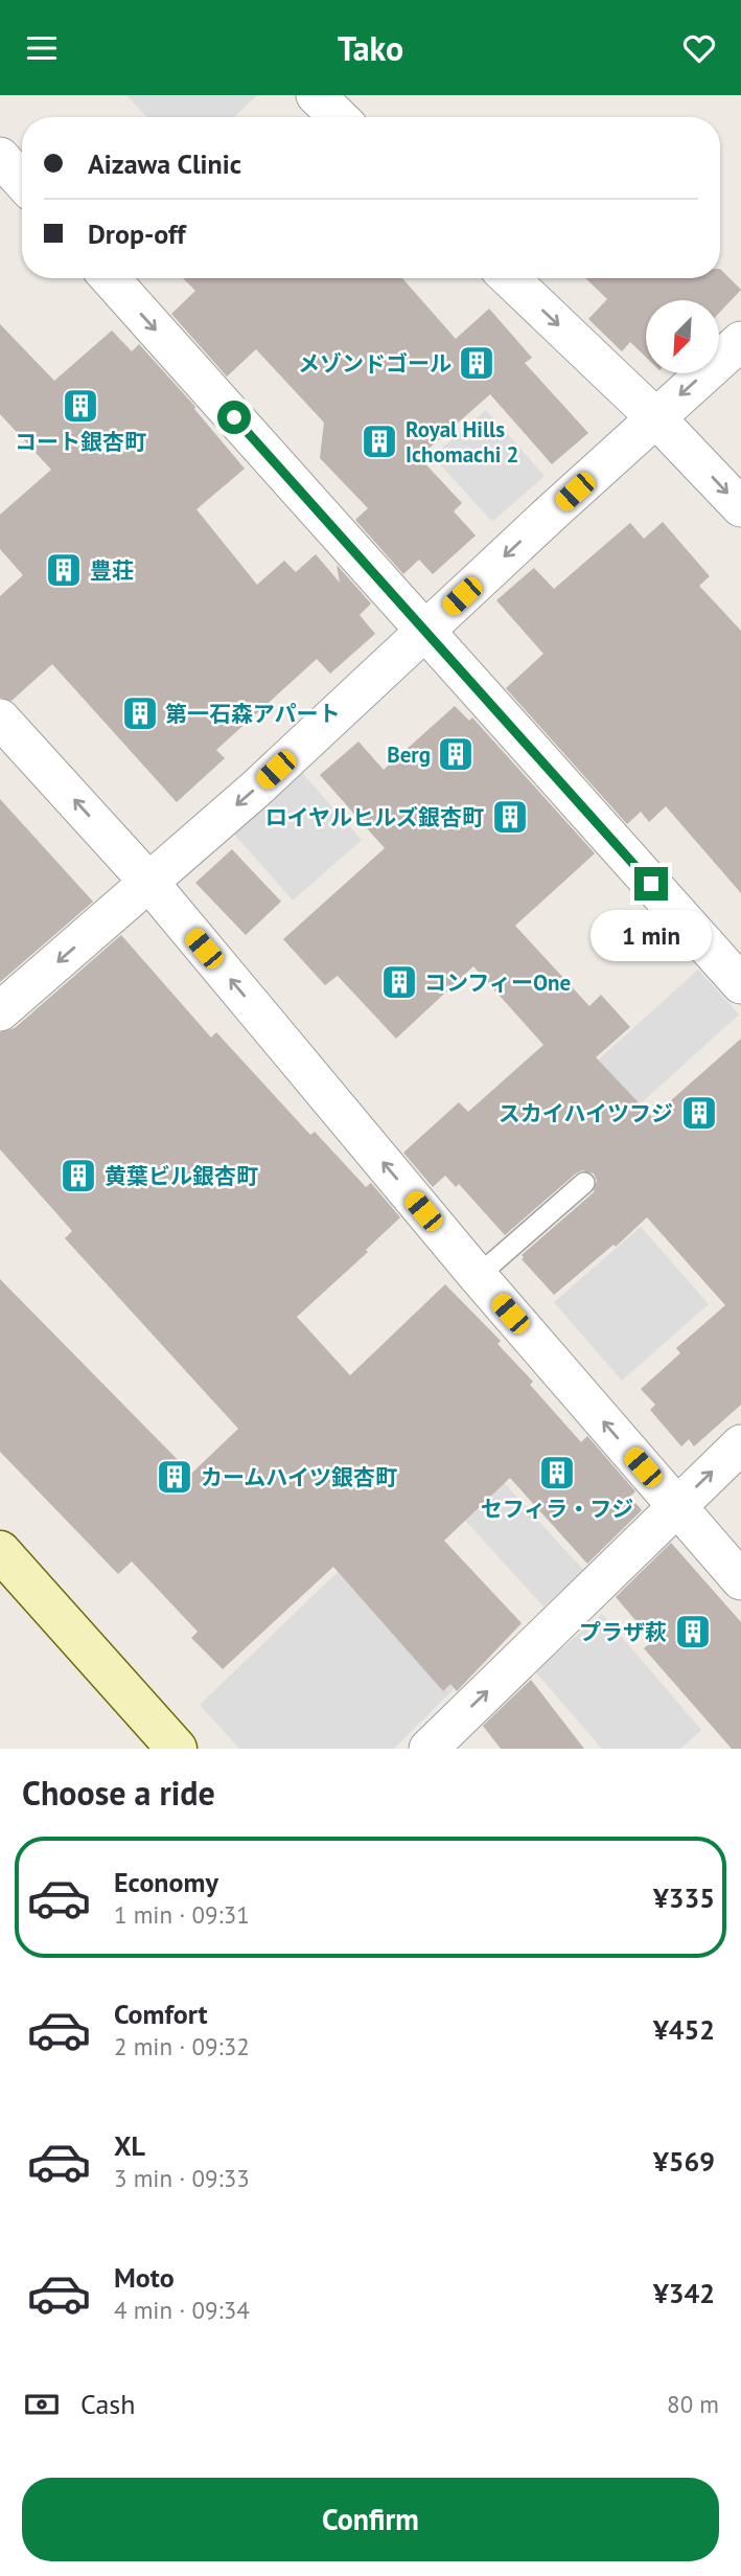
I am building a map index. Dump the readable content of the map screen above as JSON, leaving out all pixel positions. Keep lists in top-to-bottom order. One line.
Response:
{"places":{"building":["メゾンドゴール","コート銀杏町","Royal Hills Ichomachi 2","豊荘","第一石森アパート","Berg","ロイヤルヒルズ銀杏町","コンフィーOne","スカイハイツフジ","黄葉ビル銀杏町","セフィラ・フジ","カームハイツ銀杏町","プラザ萩"]},"north":"bottom left","page":{"header":"Tako","banner":["Aizawa Clinic","Drop-off"],"bubble":"1 min","heading":"Choose a ride","list":[{"name":"Economy","note":"1 min · 09:31","value":"¥335"},{"name":"Comfort","note":"2 min · 09:32","value":"¥452"},{"name":"XL","note":"3 min · 09:33","value":"¥569"},{"name":"Moto","note":"4 min · 09:34","value":"¥342"}],"pay":["Cash","80 m"],"buttons":"Confirm"}}
